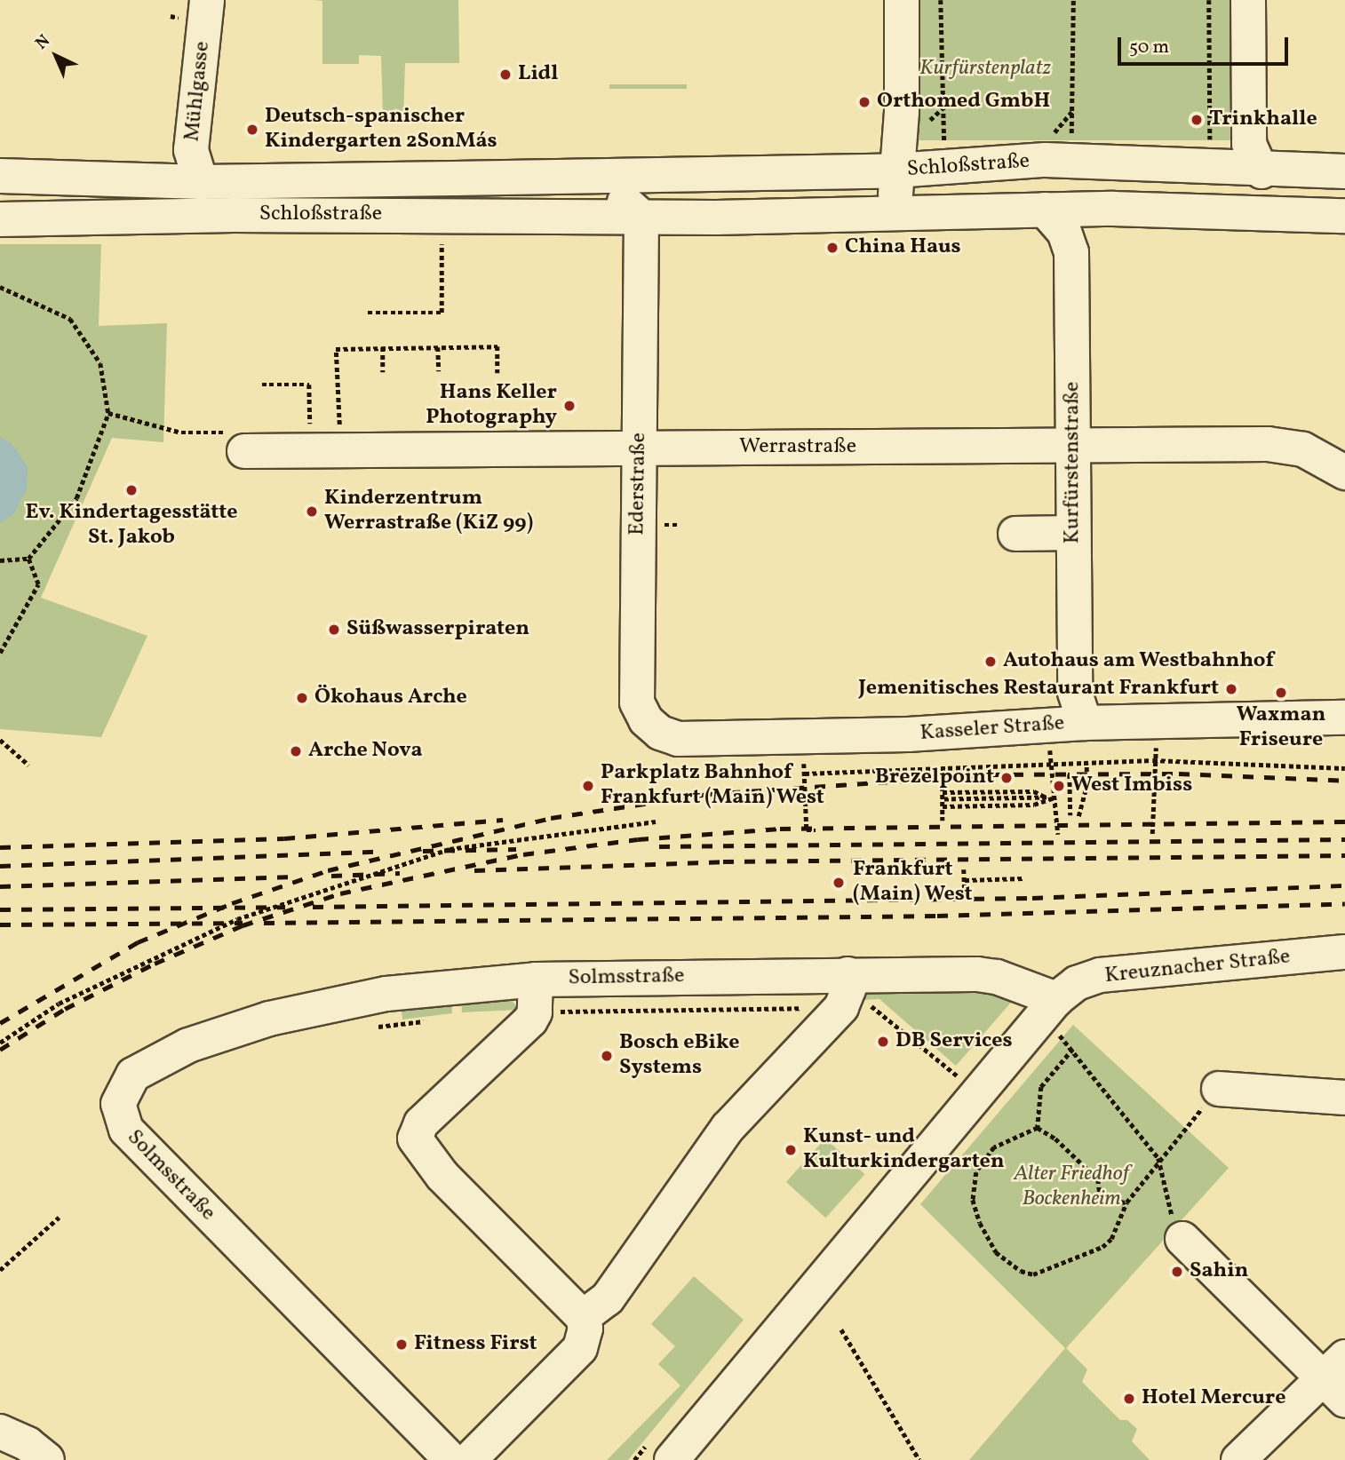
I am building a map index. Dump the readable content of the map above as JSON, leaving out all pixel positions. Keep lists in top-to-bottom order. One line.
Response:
{"streets":{"street":["Mühlgasse","Schloßstraße","Werrastraße","Kurfürstenstraße","Ederstraße","Kasseler Straße","Kreuznacher Straße","Solmsstraße"]},"crossings":[["Mühlgasse","Schloßstraße"],["Schloßstraße","Kurfürstenstraße"],["Schloßstraße","Ederstraße"],["Werrastraße","Kurfürstenstraße"],["Werrastraße","Ederstraße"],["Kurfürstenstraße","Kasseler Straße"],["Ederstraße","Kasseler Straße"],["Kreuznacher Straße","Solmsstraße"]],"parks":["Kurfürstenplatz","Alter Friedhof Bockenheim"],"places":["Lidl","Orthomed GmbH","Trinkhalle","Deutsch-spanischer Kindergarten 2SonMás","China Haus","Hans Keller Photography","Ev. Kindertagesstätte St. Jakob","Kinderzentrum Werrastraße (KiZ 99)","Süßwasserpiraten","Autohaus am Westbahnhof","Jemenitisches Restaurant Frankfurt","Waxman Friseure","Ökohaus Arche","Arche Nova","Brezelpoint","Parkplatz Bahnhof Frankfurt (Main) West","West Imbiss","Frankfurt (Main) West","DB Services","Bosch eBike Systems","Kunst- und Kulturkindergarten","Sahin","Fitness First","Hotel Mercure"],"scale_bar":"50 m","north":"top left"}
